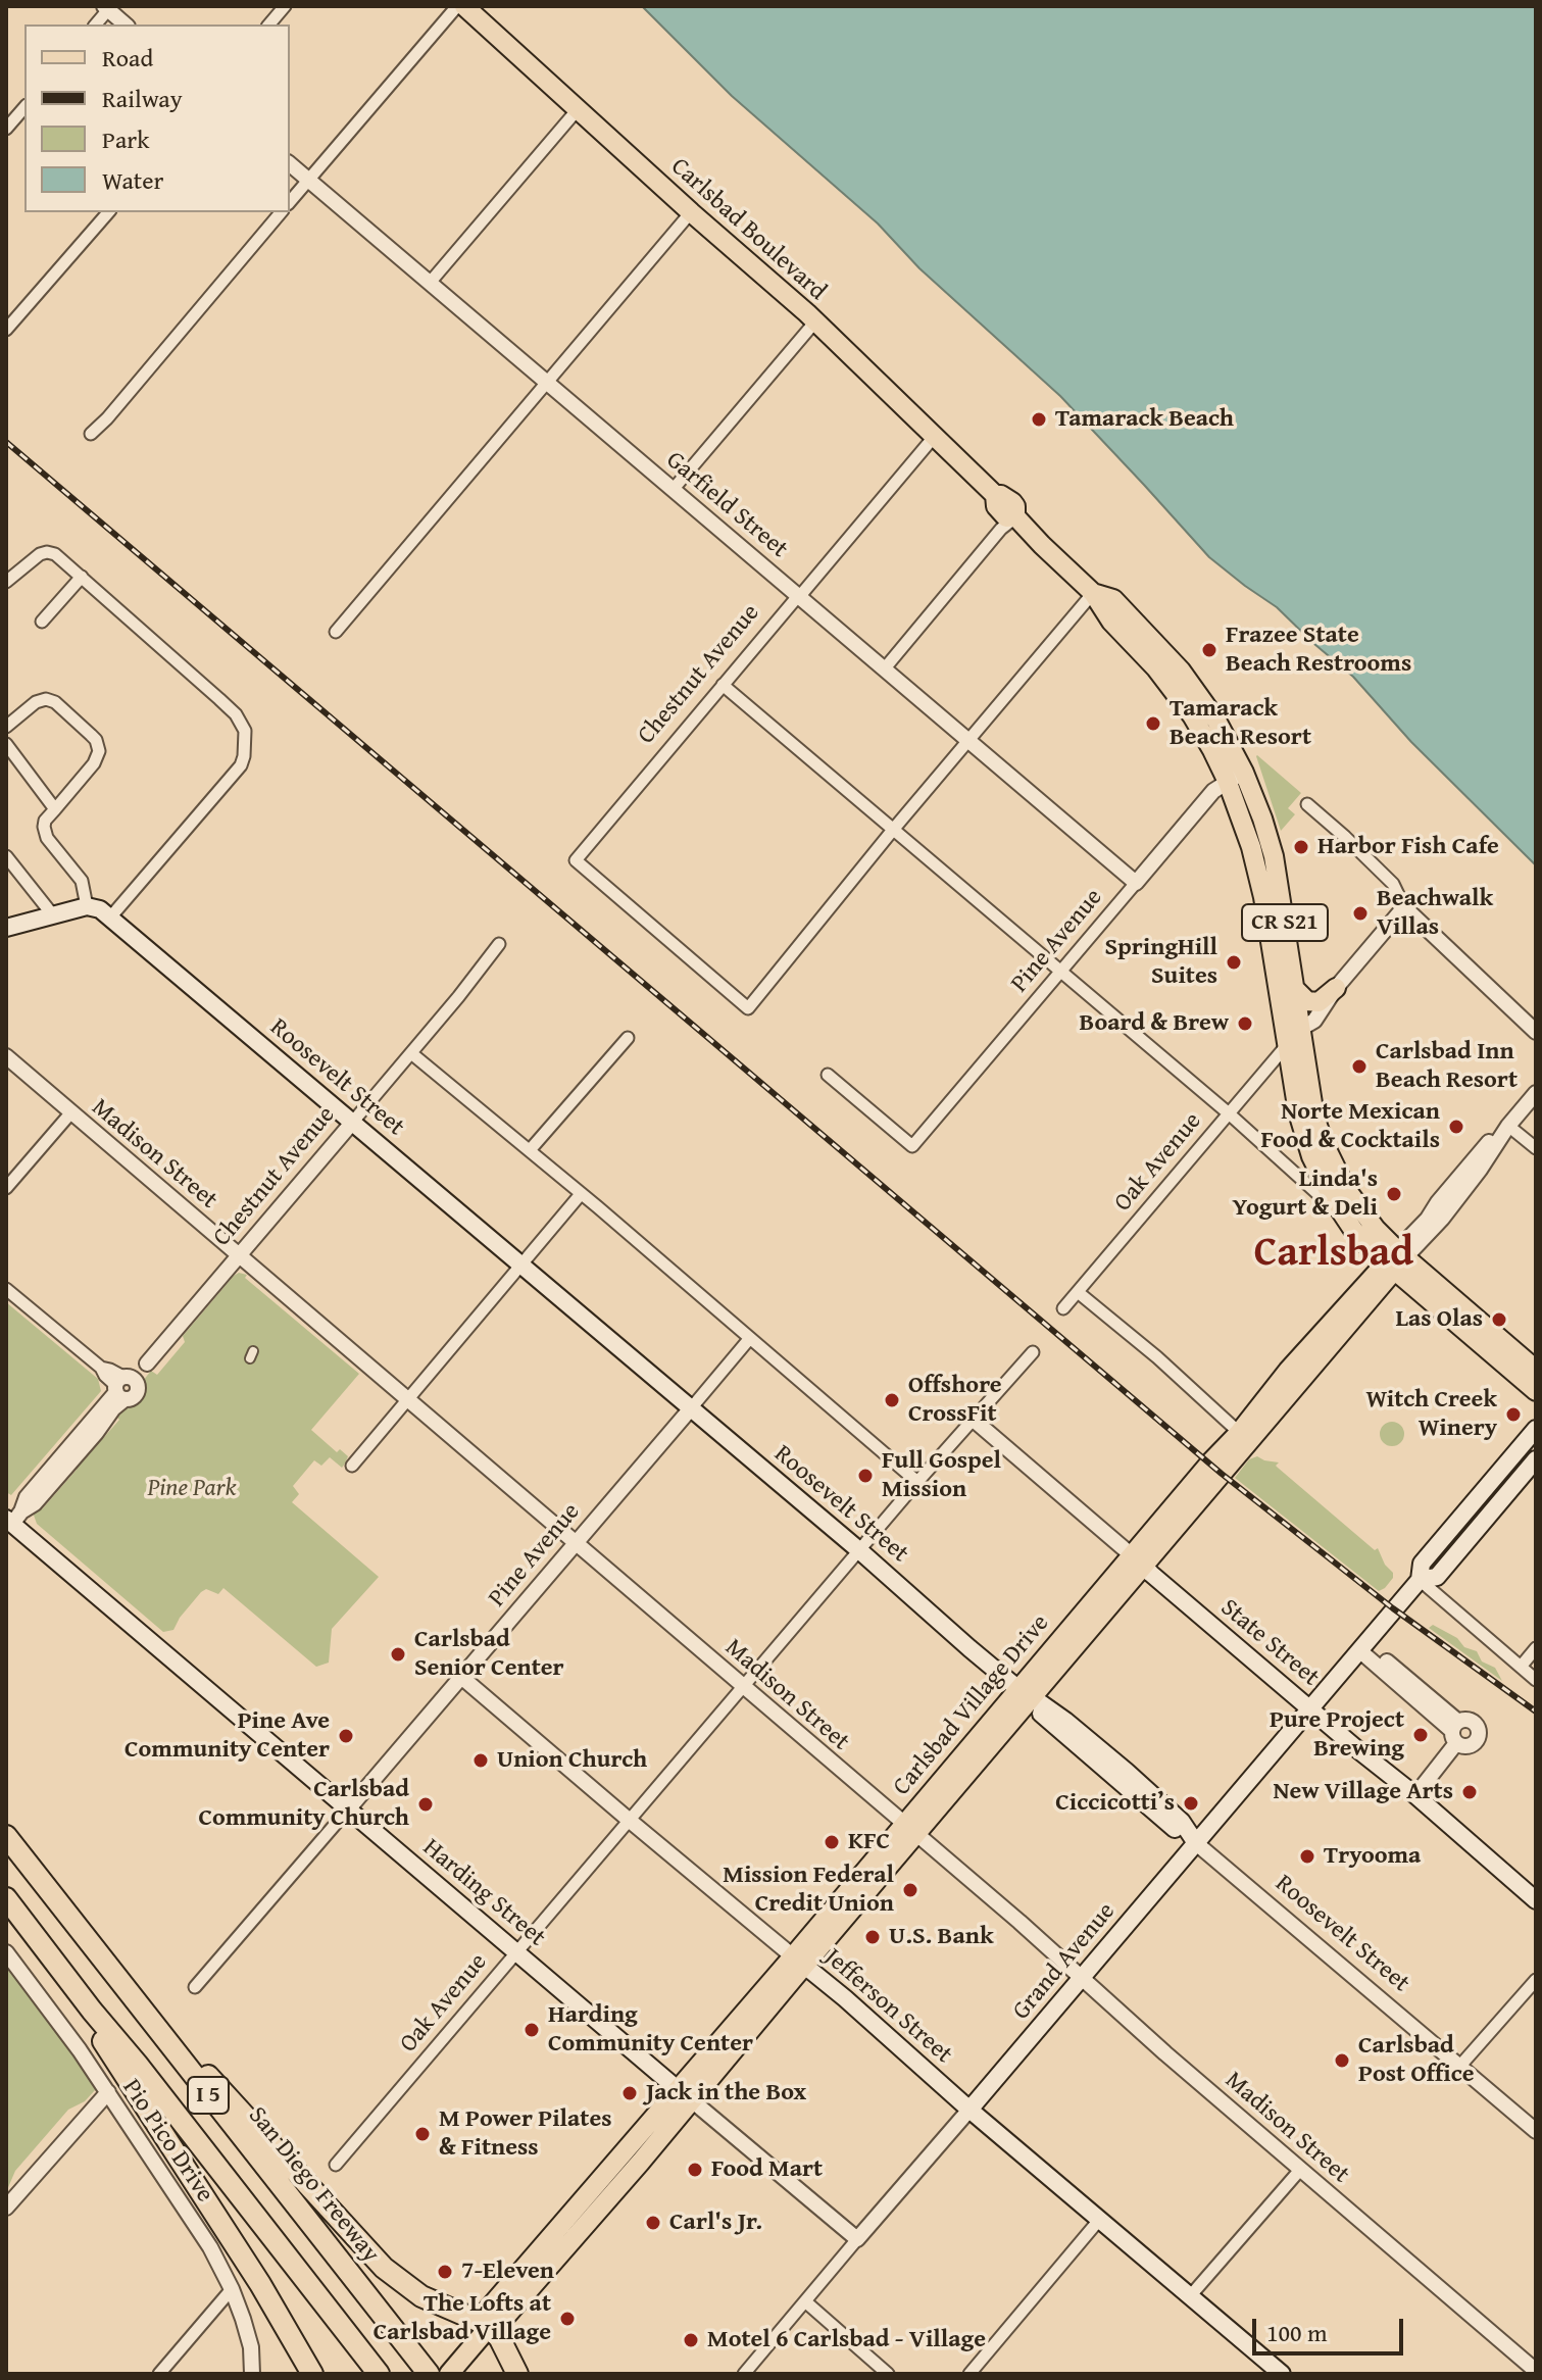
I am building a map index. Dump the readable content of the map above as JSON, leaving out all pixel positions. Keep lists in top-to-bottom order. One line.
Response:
{"streets":{"highway":["I 5","San Diego Freeway"],"main road":["Carlsbad Boulevard","CR S21","Roosevelt Street","State Street","Carlsbad Village Drive","Harding Street","Grand Avenue","Jefferson Street"],"street":["Garfield Street","Chestnut Avenue","Pine Avenue","Madison Street","Oak Avenue","Pio Pico Drive"]},"crossings":[["Carlsbad Boulevard","Chestnut Avenue"],["Carlsbad Boulevard","Pine Avenue"],["Carlsbad Boulevard","Oak Avenue"],["Carlsbad Boulevard","Carlsbad Village Drive"],["Garfield Street","Chestnut Avenue"],["Garfield Street","Pine Avenue"],["Chestnut Avenue","Roosevelt Street"],["Chestnut Avenue","Madison Street"],["Chestnut Avenue","Harding Street"],["Pine Avenue","Roosevelt Street"],["Pine Avenue","Madison Street"],["Pine Avenue","Harding Street"],["Pine Avenue","Jefferson Street"],["Roosevelt Street","Oak Avenue"],["Roosevelt Street","Carlsbad Village Drive"],["Roosevelt Street","Grand Avenue"],["Madison Street","Oak Avenue"],["Madison Street","Carlsbad Village Drive"],["Madison Street","Grand Avenue"],["Oak Avenue","State Street"],["Oak Avenue","Harding Street"],["Oak Avenue","Jefferson Street"],["State Street","Carlsbad Village Drive"],["State Street","Grand Avenue"],["Carlsbad Village Drive","Harding Street"],["Carlsbad Village Drive","Jefferson Street"],["Harding Street","Grand Avenue"],["Grand Avenue","Jefferson Street"]],"districts":["Carlsbad"],"parks":["Pine Park"],"places":["Tamarack Beach","Frazee State Beach Restrooms","Tamarack Beach Resort","Harbor Fish Cafe","Beachwalk Villas","SpringHill Suites","Board & Brew","Carlsbad Inn Beach Resort","Norte Mexican Food & Cocktails","Linda's Yogurt & Deli","Las Olas","Offshore CrossFit","Witch Creek Winery","Full Gospel Mission","Carlsbad Senior Center","Pure Project Brewing","Pine Ave Community Center","Union Church","New Village Arts","Ciccicotti’s","Carlsbad Community Church","KFC","Tryooma","Mission Federal Credit Union","U.S. Bank","Harding Community Center","Carlsbad Post Office","Jack in the Box","M Power Pilates & Fitness","Food Mart","Carl's Jr.","7-Eleven","The Lofts at Carlsbad Village","Motel 6 Carlsbad - Village"],"legend":["Road","Railway","Park","Water"],"scale_bar":"100 m"}
